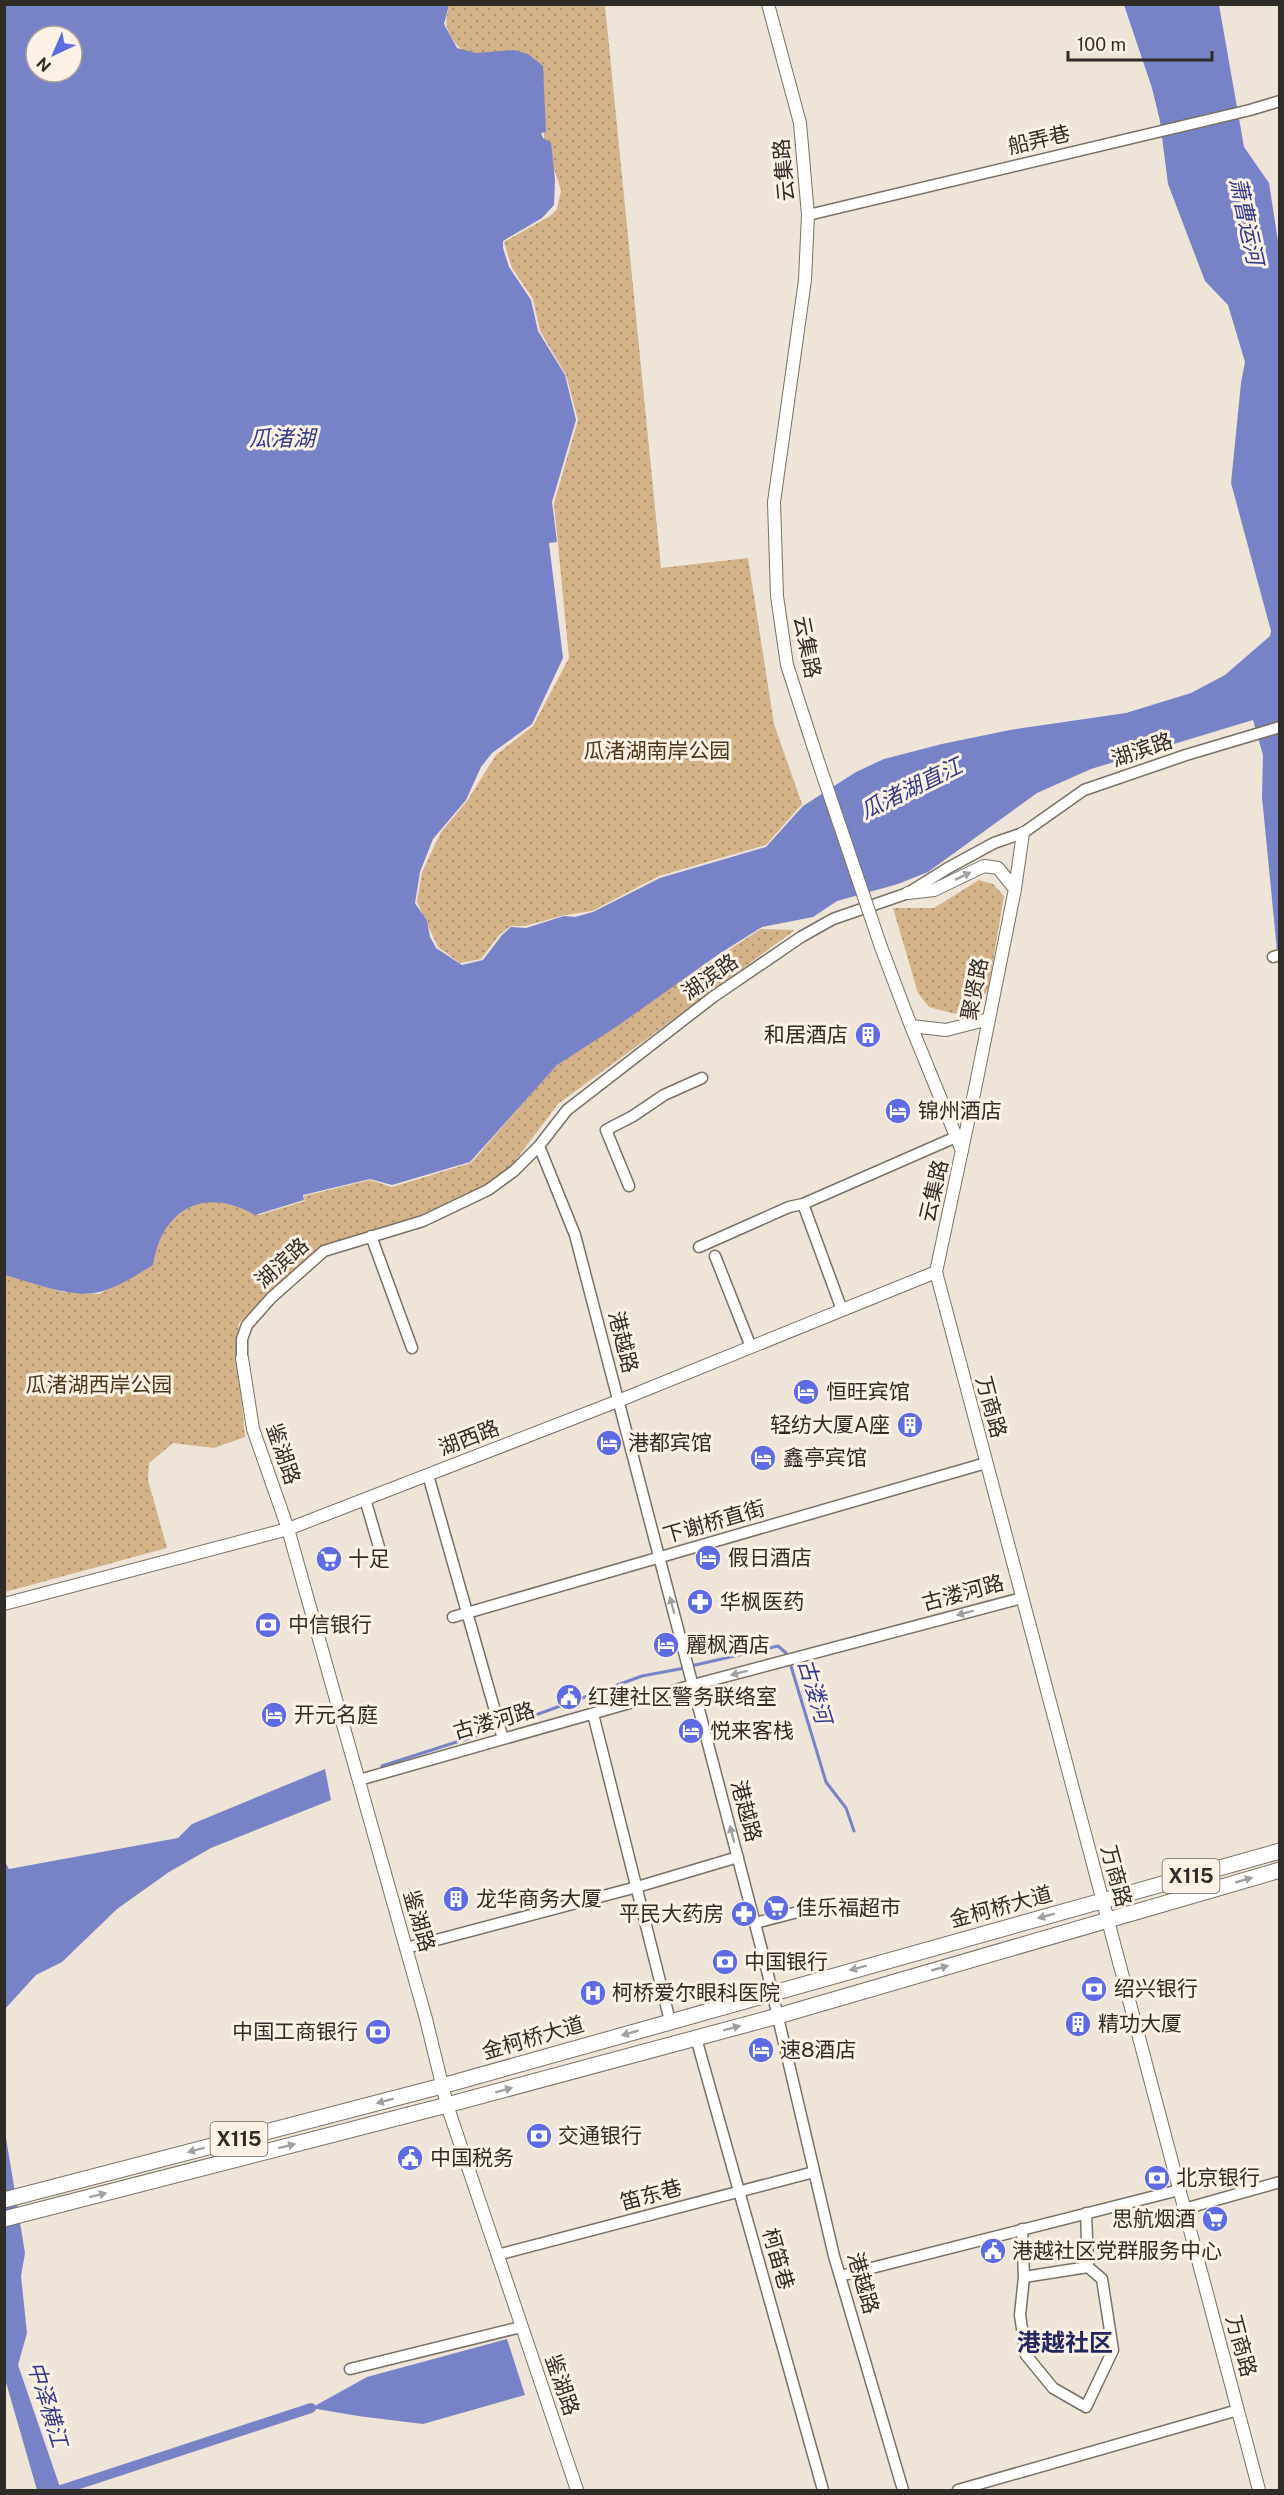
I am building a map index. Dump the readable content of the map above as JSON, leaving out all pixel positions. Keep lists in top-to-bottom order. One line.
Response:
{"streets":{"main road":["X115","金柯桥大道"],"street":["船弄巷","云集路","湖滨路","聚贤路","港越路","万商路","湖西路","鉴湖路","下谢桥直街","古溇河路","笛东巷","柯笛巷"]},"crossings":[["船弄巷","云集路"],["云集路","聚贤路"],["云集路","万商路"],["云集路","湖西路"],["湖滨路","聚贤路"],["湖滨路","港越路"],["湖滨路","鉴湖路"],["港越路","湖西路"],["港越路","下谢桥直街"],["港越路","古溇河路"],["港越路","金柯桥大道"],["港越路","笛东巷"],["万商路","湖西路"],["万商路","下谢桥直街"],["万商路","古溇河路"],["万商路","金柯桥大道"],["湖西路","鉴湖路"],["鉴湖路","古溇河路"],["鉴湖路","金柯桥大道"],["鉴湖路","笛东巷"],["金柯桥大道","柯笛巷"],["笛东巷","柯笛巷"]],"one_way":["古溇河路"],"districts":["港越社区"],"water":["萧曹运河","瓜渚湖","瓜渚湖直江","古溇河","中泽横江"],"parks":["瓜渚湖南岸公园","瓜渚湖西岸公园"],"places":{"building":["和居酒店","轻纺大厦A座","龙华商务大厦","精功大厦"],"hotel":["锦州酒店","恒旺宾馆","港都宾馆","鑫亭宾馆","假日酒店","麗枫酒店","开元名庭","悦来客栈","速8酒店"],"supermarket":["十足","佳乐福超市","思航烟酒"],"pharmacy":["华枫医药","平民大药房"],"bank":["中信银行","中国银行","绍兴银行","中国工商银行","交通银行","北京银行"],"public building":["红建社区警务联络室","中国税务","港越社区党群服务中心"],"hospital":["柯桥爱尔眼科医院"]},"scale_bar":"100 m","north":"bottom left"}
